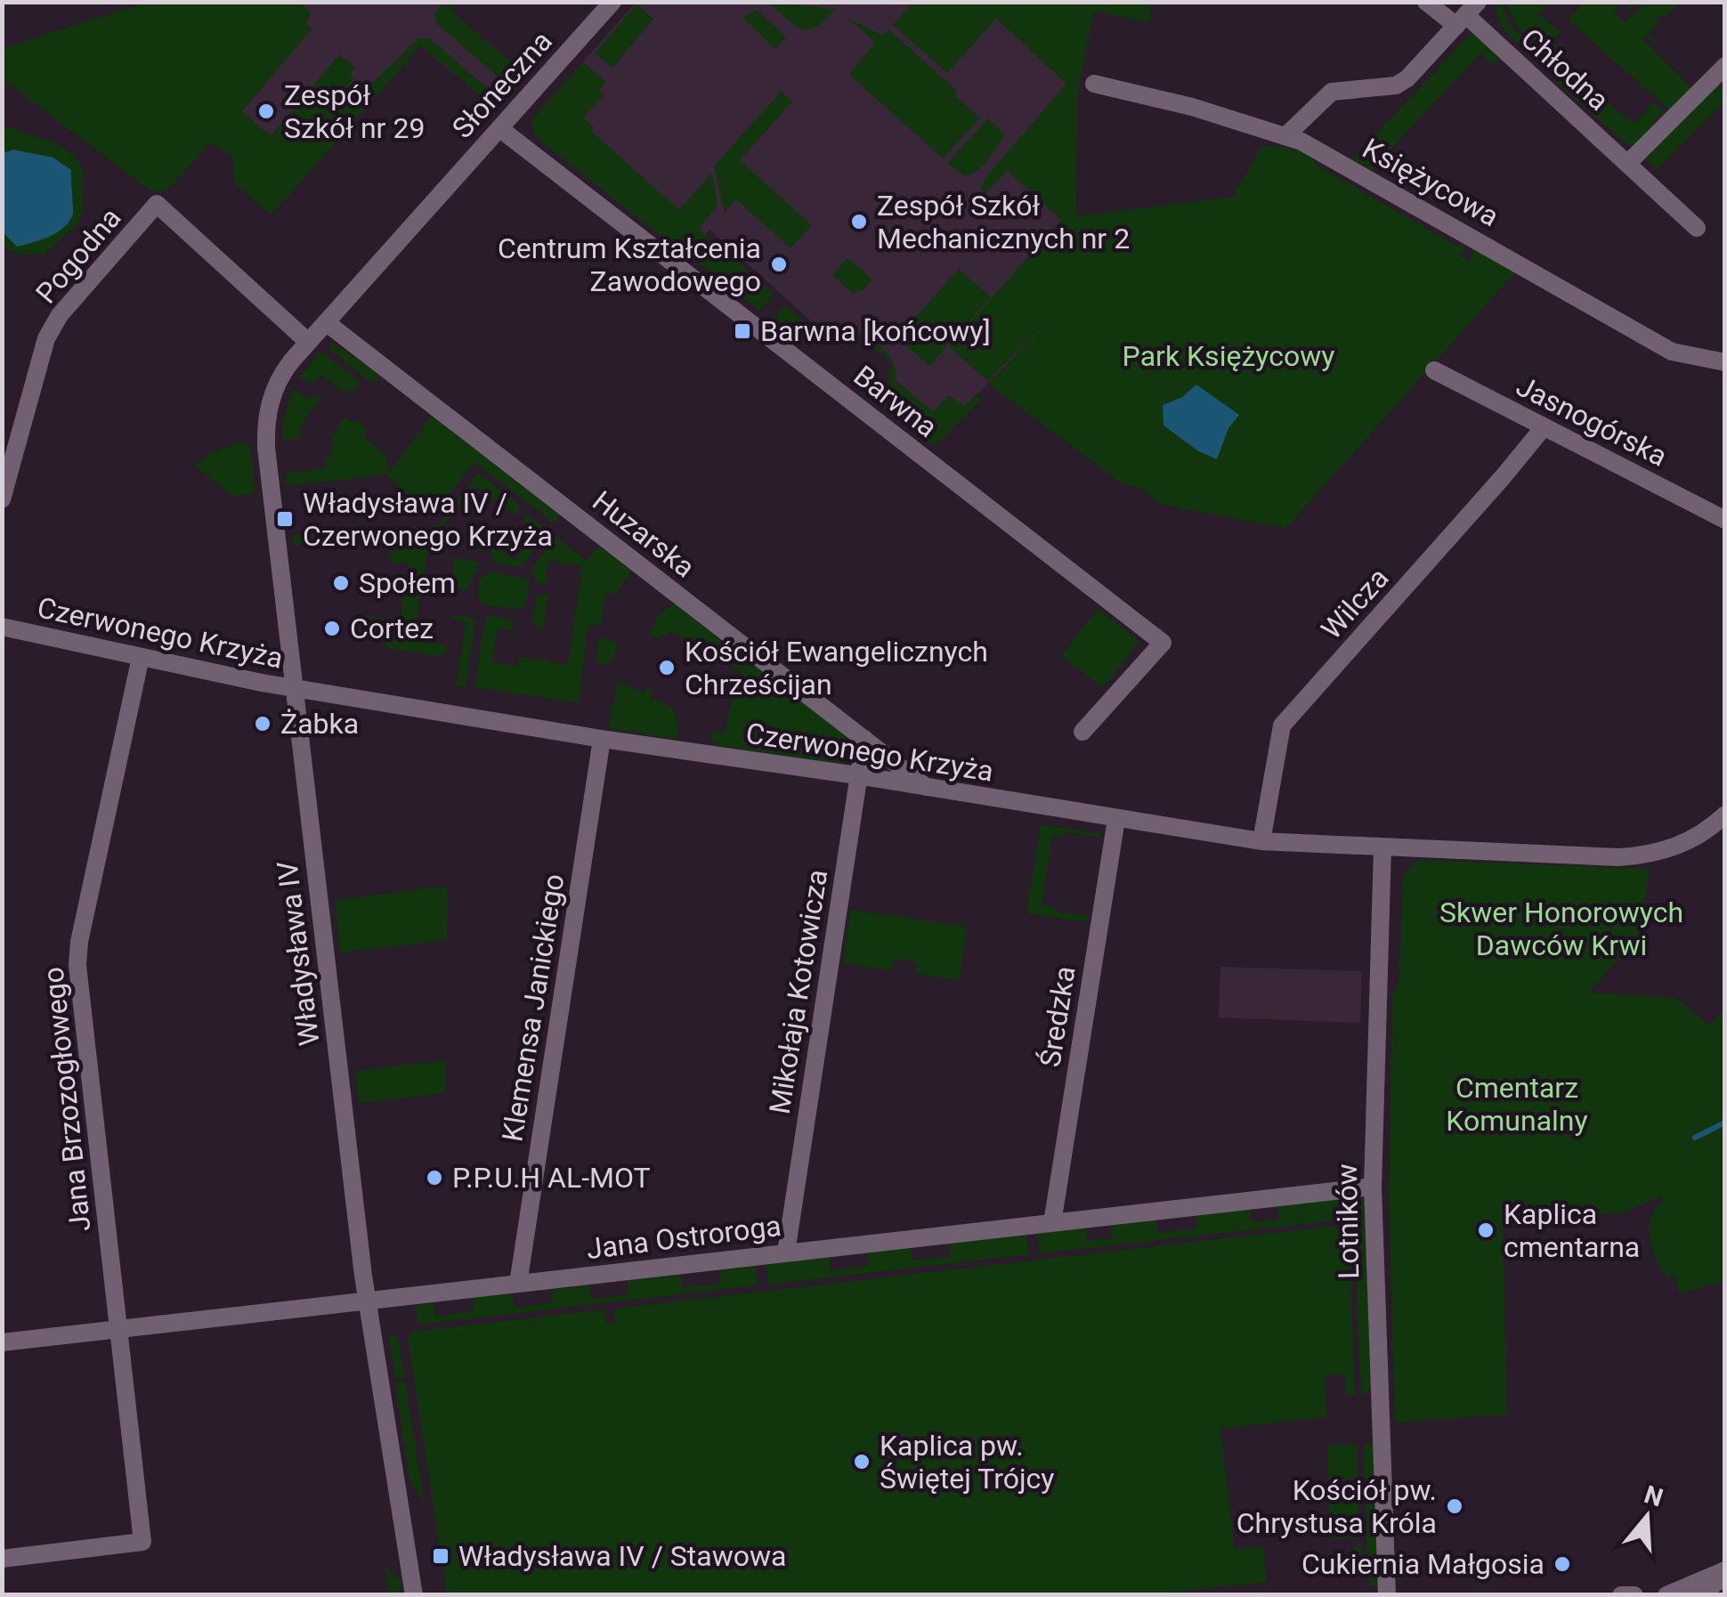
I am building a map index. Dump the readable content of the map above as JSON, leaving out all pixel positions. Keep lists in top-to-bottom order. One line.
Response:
{"streets":{"street":["Chłodna","Słoneczna","Księżycowa","Pogodna","Barwna","Jasnogórska","Huzarska","Wilcza","Czerwonego Krzyża","Władysława IV","Mikołaja Kotowicza","Klemensa Janickiego","Średzka","Jana Brzozogłowego","Lotników","Jana Ostroroga"]},"crossings":[["Słoneczna","Barwna"],["Słoneczna","Huzarska"],["Słoneczna","Władysława IV"],["Pogodna","Władysława IV"],["Jasnogórska","Wilcza"],["Huzarska","Czerwonego Krzyża"],["Huzarska","Władysława IV"],["Huzarska","Mikołaja Kotowicza"],["Wilcza","Czerwonego Krzyża"],["Czerwonego Krzyża","Władysława IV"],["Czerwonego Krzyża","Mikołaja Kotowicza"],["Czerwonego Krzyża","Klemensa Janickiego"],["Czerwonego Krzyża","Średzka"],["Czerwonego Krzyża","Jana Brzozogłowego"],["Czerwonego Krzyża","Lotników"],["Władysława IV","Jana Ostroroga"],["Mikołaja Kotowicza","Jana Ostroroga"],["Klemensa Janickiego","Jana Ostroroga"],["Średzka","Jana Ostroroga"],["Jana Brzozogłowego","Jana Ostroroga"],["Lotników","Jana Ostroroga"]],"parks":["Park Księżycowy","Skwer Honorowych Dawców Krwi","Cmentarz Komunalny"],"places":{"other":["Zespół Szkół nr 29","Zespół Szkół Mechanicznych nr 2","Centrum Kształcenia Zawodowego","Społem","Cortez","Kościół Ewangelicznych Chrześcijan","Żabka","P.P.U.H AL-MOT","Kaplica cmentarna","Kaplica pw. Świętej Trójcy","Kościół pw. Chrystusa Króla","Cukiernia Małgosia"],"transit":["Barwna [końcowy]","Władysława IV / Czerwonego Krzyża","Władysława IV / Stawowa"]},"north":"top"}
